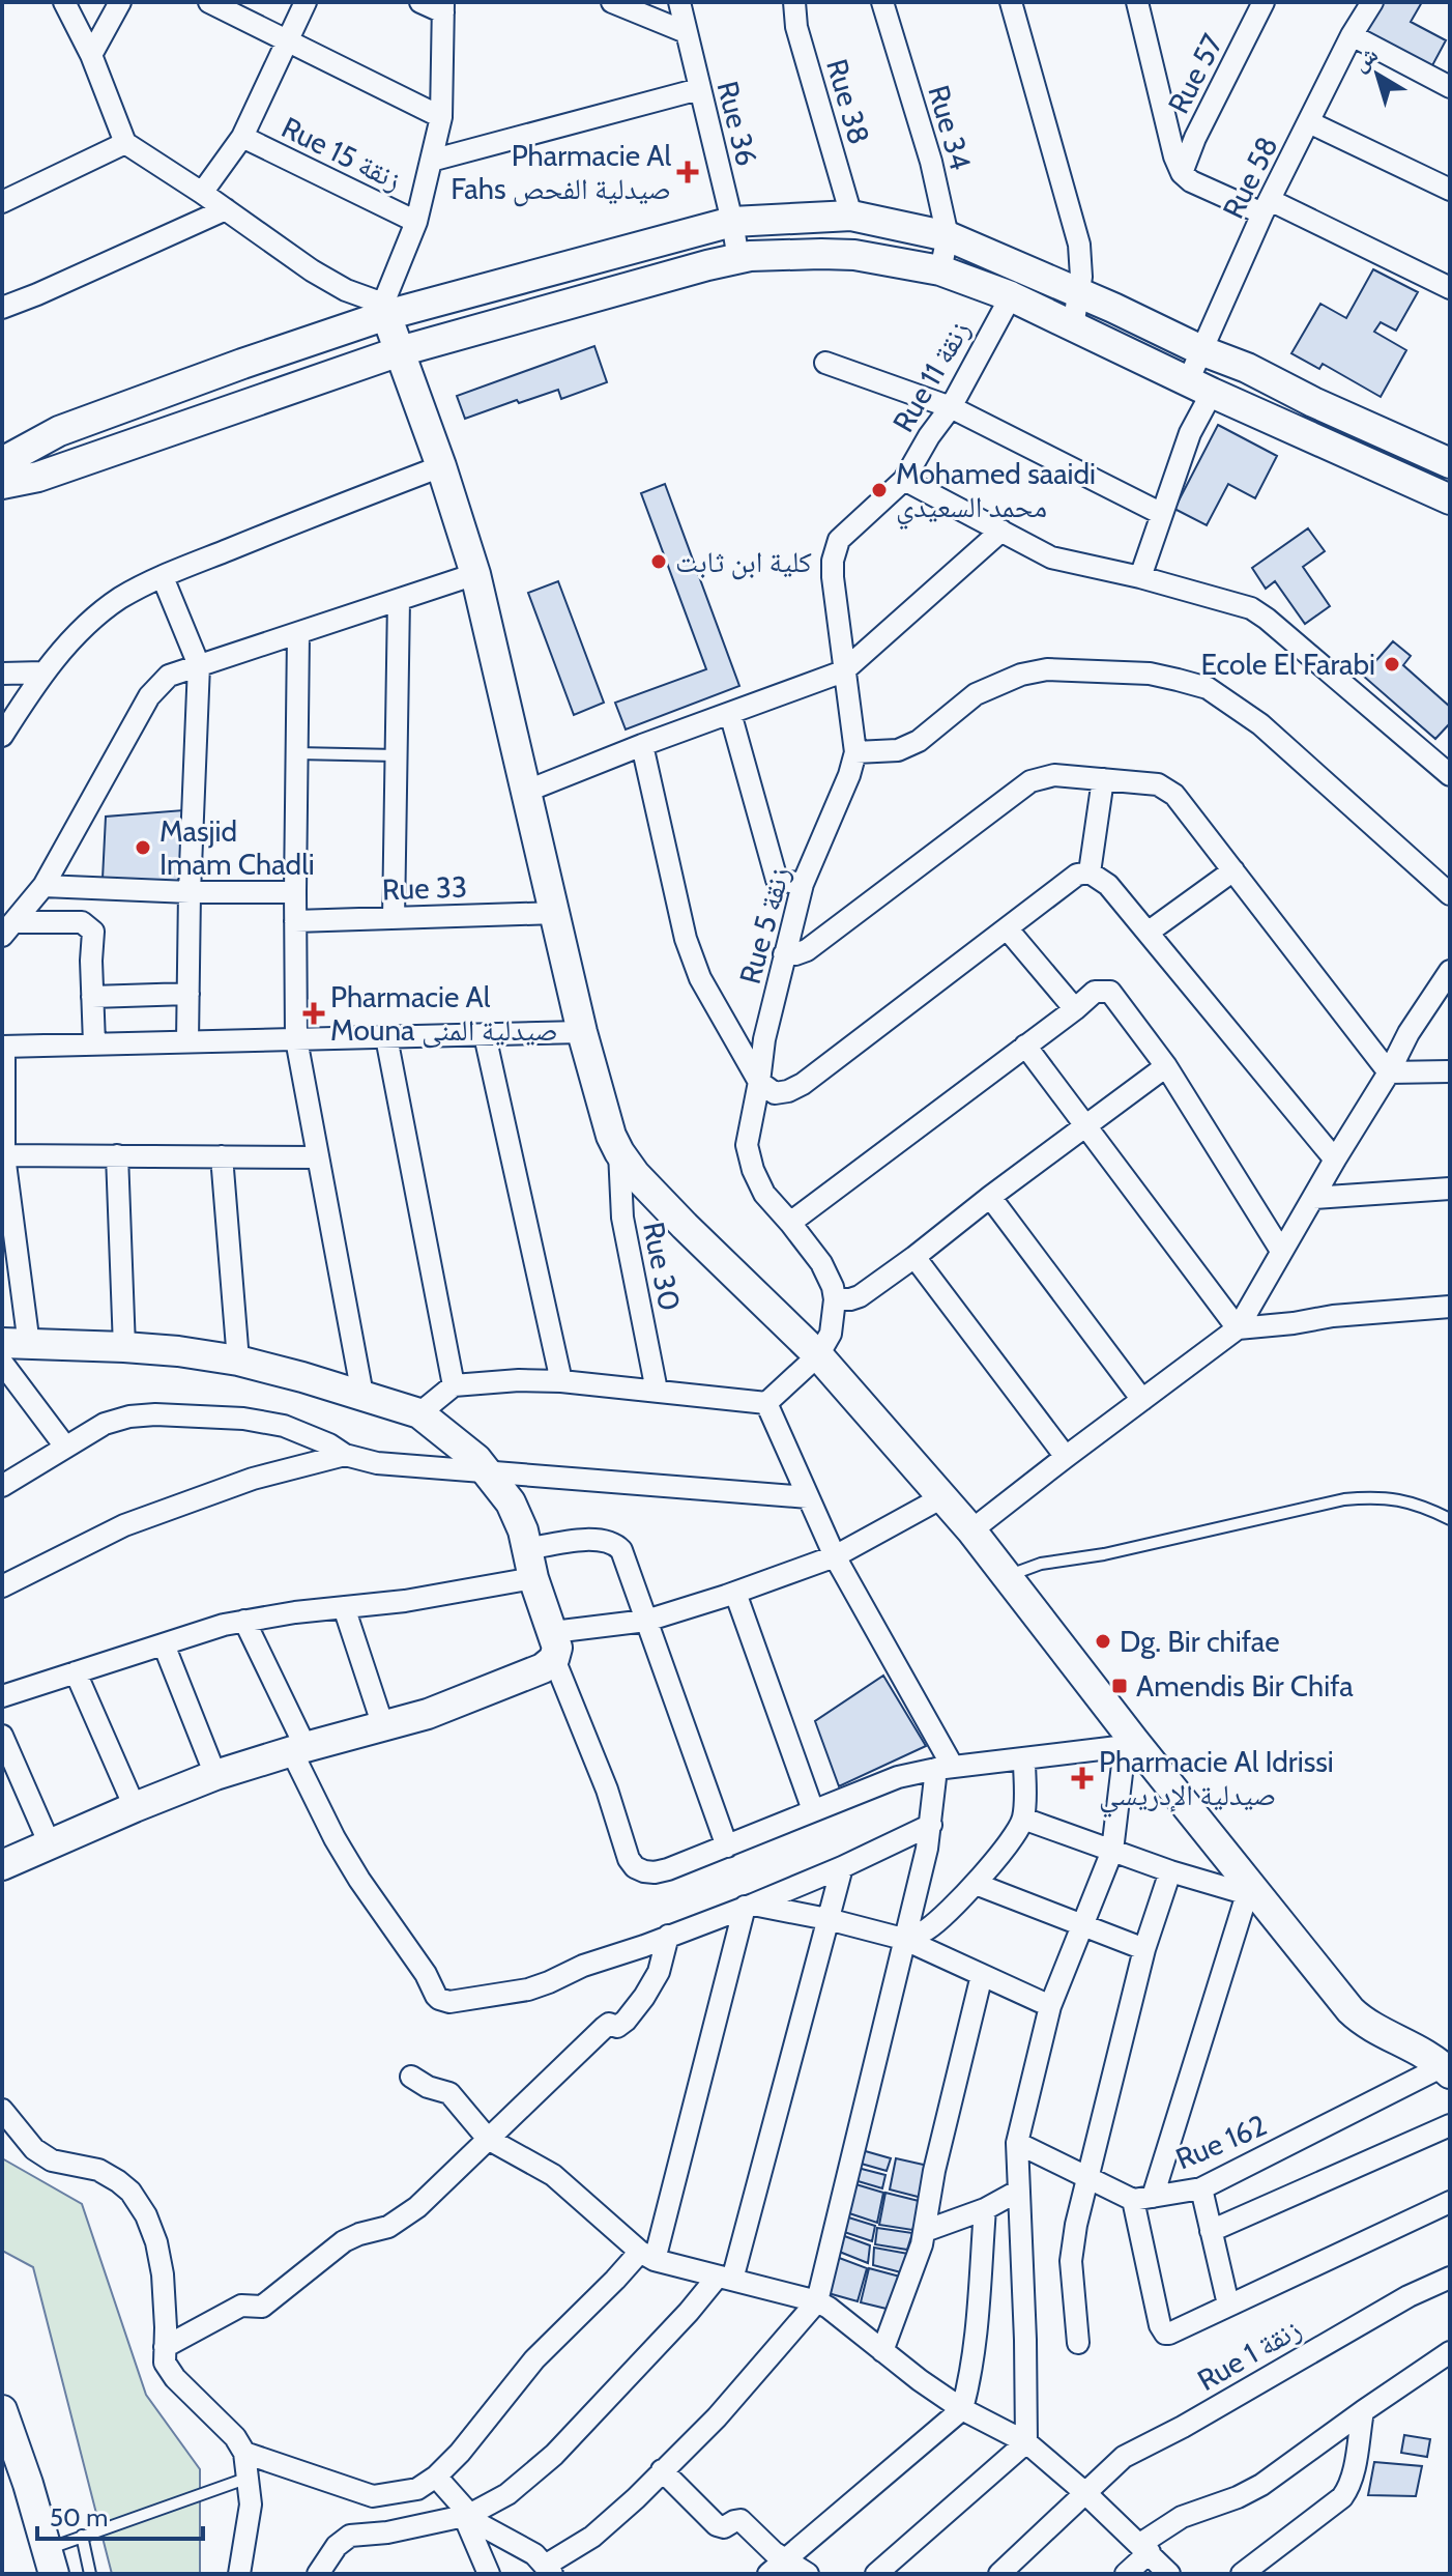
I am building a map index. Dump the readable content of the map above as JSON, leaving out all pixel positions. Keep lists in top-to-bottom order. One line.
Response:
{"streets":{"street":["Rue 57","Rue 38","Rue 36","Rue 34","Rue 15 زنقة","Rue 58","Rue 11 زنقة","Rue 33","Rue 5 زنقة","Rue 30","Rue 162","Rue 1 زنقة"]},"crossings":[["Rue 11 زنقة","Rue 5 زنقة"]],"places":{"health":["Pharmacie Al Fahs صيدلية الفحص","Pharmacie Al Mouna صيدلية المنى","Pharmacie Al Idrissi صيدلية الإدريسي"],"other":["Mohamed saaidi محمد السعيدي","كلية ابن ثابت","Ecole El Farabi","Masjid Imam Chadli","Dg. Bir chifae"],"transit":["Amendis Bir Chifa"]},"scale_bar":"50 m","north":"top left"}
